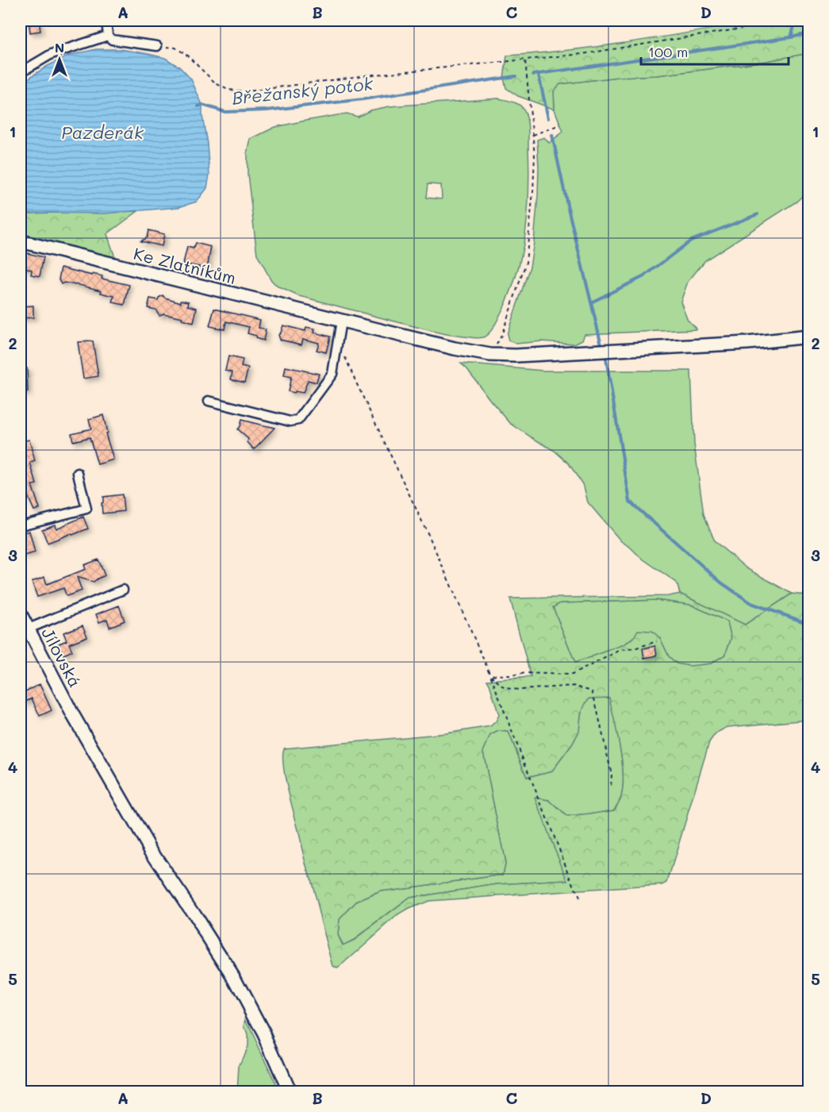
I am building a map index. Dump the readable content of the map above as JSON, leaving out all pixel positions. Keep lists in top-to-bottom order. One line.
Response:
{"streets":{"main road":["Ke Zlatníkům","Jílovská"]},"water":["Břežanský potok","Pazderák"],"scale_bar":"100 m","north":"top","grid":{"columns":["A","B","C","D"],"rows":["1","2","3","4","5"]}}
